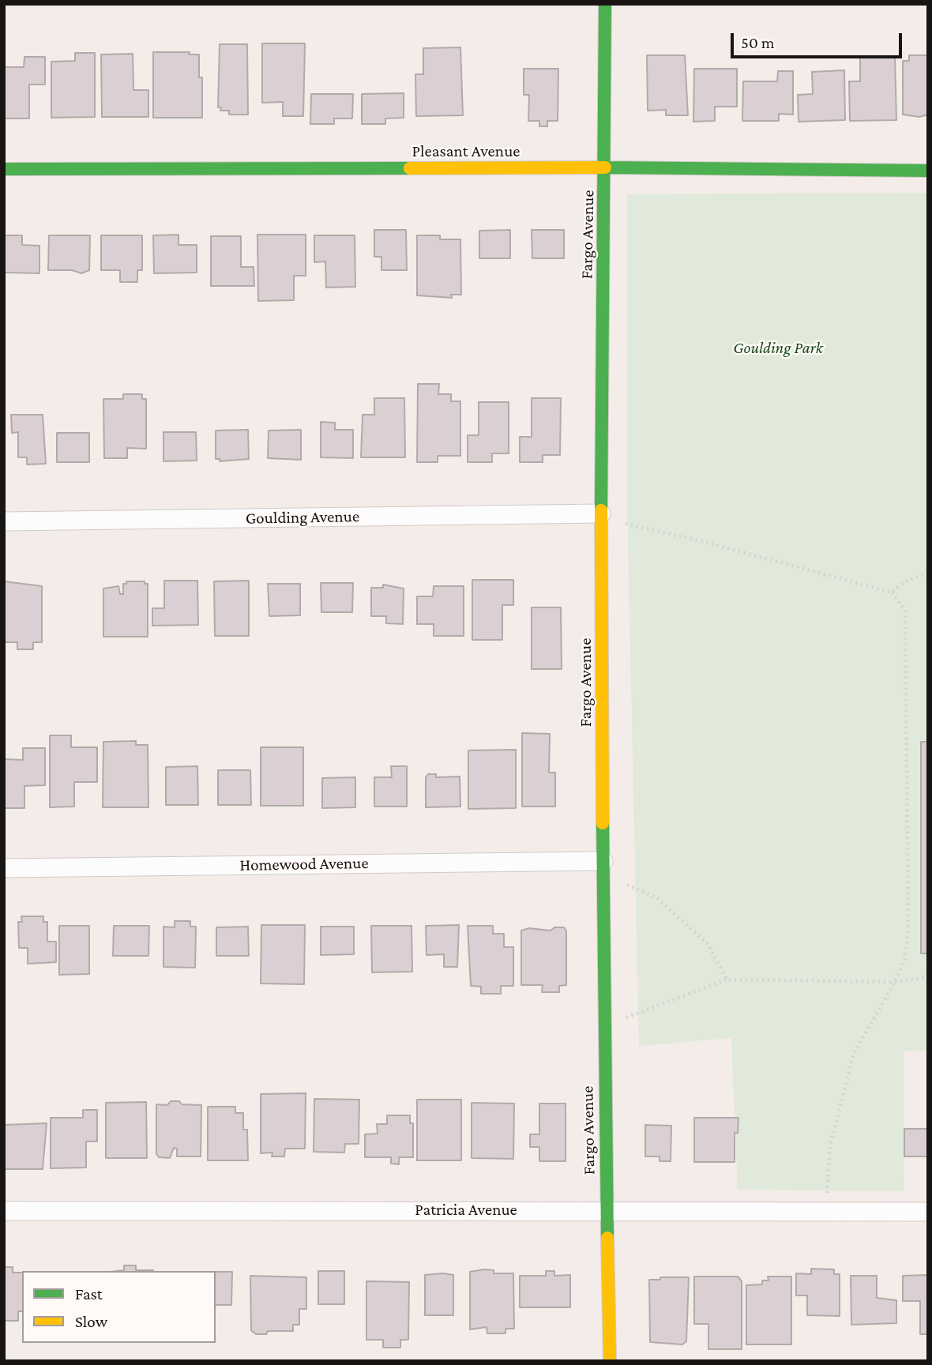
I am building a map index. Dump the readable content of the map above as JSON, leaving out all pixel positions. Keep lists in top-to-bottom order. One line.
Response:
{"streets":{"street":["Pleasant Avenue","Fargo Avenue","Goulding Avenue","Homewood Avenue","Patricia Avenue"]},"crossings":[["Pleasant Avenue","Fargo Avenue"],["Fargo Avenue","Goulding Avenue"],["Fargo Avenue","Homewood Avenue"],["Fargo Avenue","Patricia Avenue"]],"parks":["Goulding Park"],"legend":["Fast","Slow"],"scale_bar":"50 m"}
